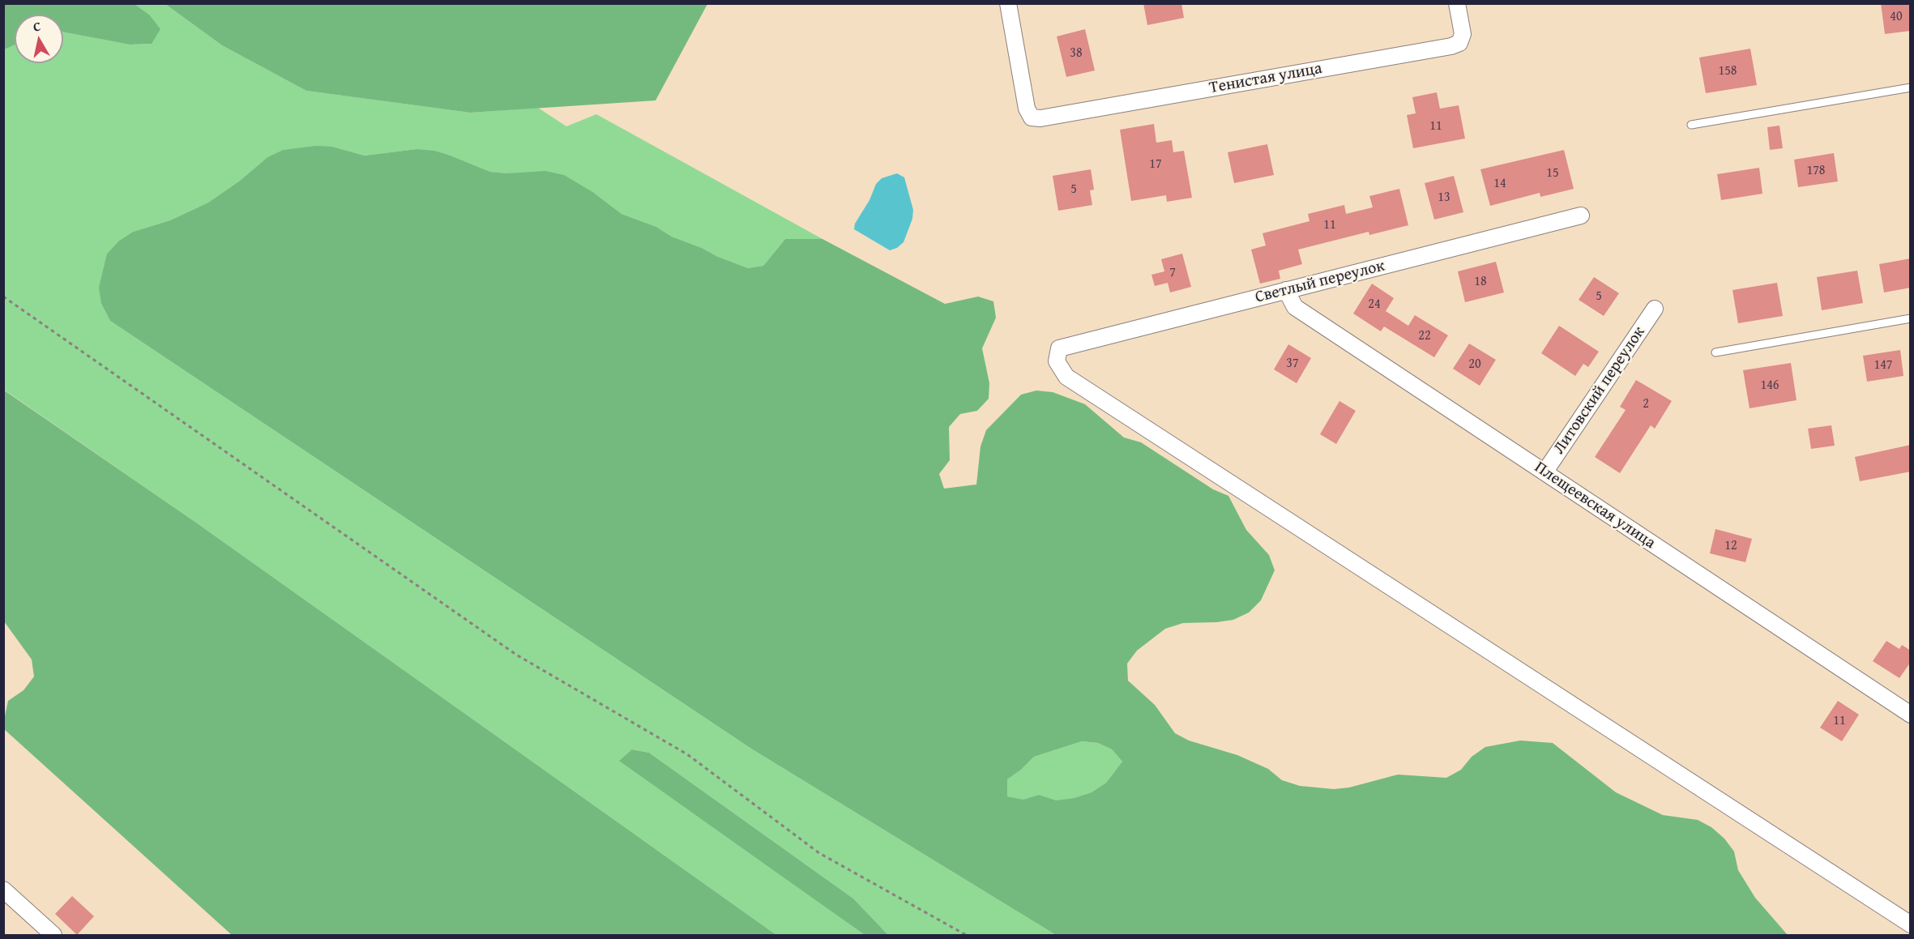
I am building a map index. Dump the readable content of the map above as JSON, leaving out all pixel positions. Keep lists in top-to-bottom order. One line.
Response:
{"streets":{"street":["Тенистая улица","Светлый переулок","Литовский переулок","Плещеевская улица"]},"crossings":[["Светлый переулок","Плещеевская улица"],["Литовский переулок","Плещеевская улица"]],"house_numbers":["40","38","158","11","17","178","15","14","5","13","11","7","18","5","24","22","37","20","147","146","2","12","11"],"north":"top"}
